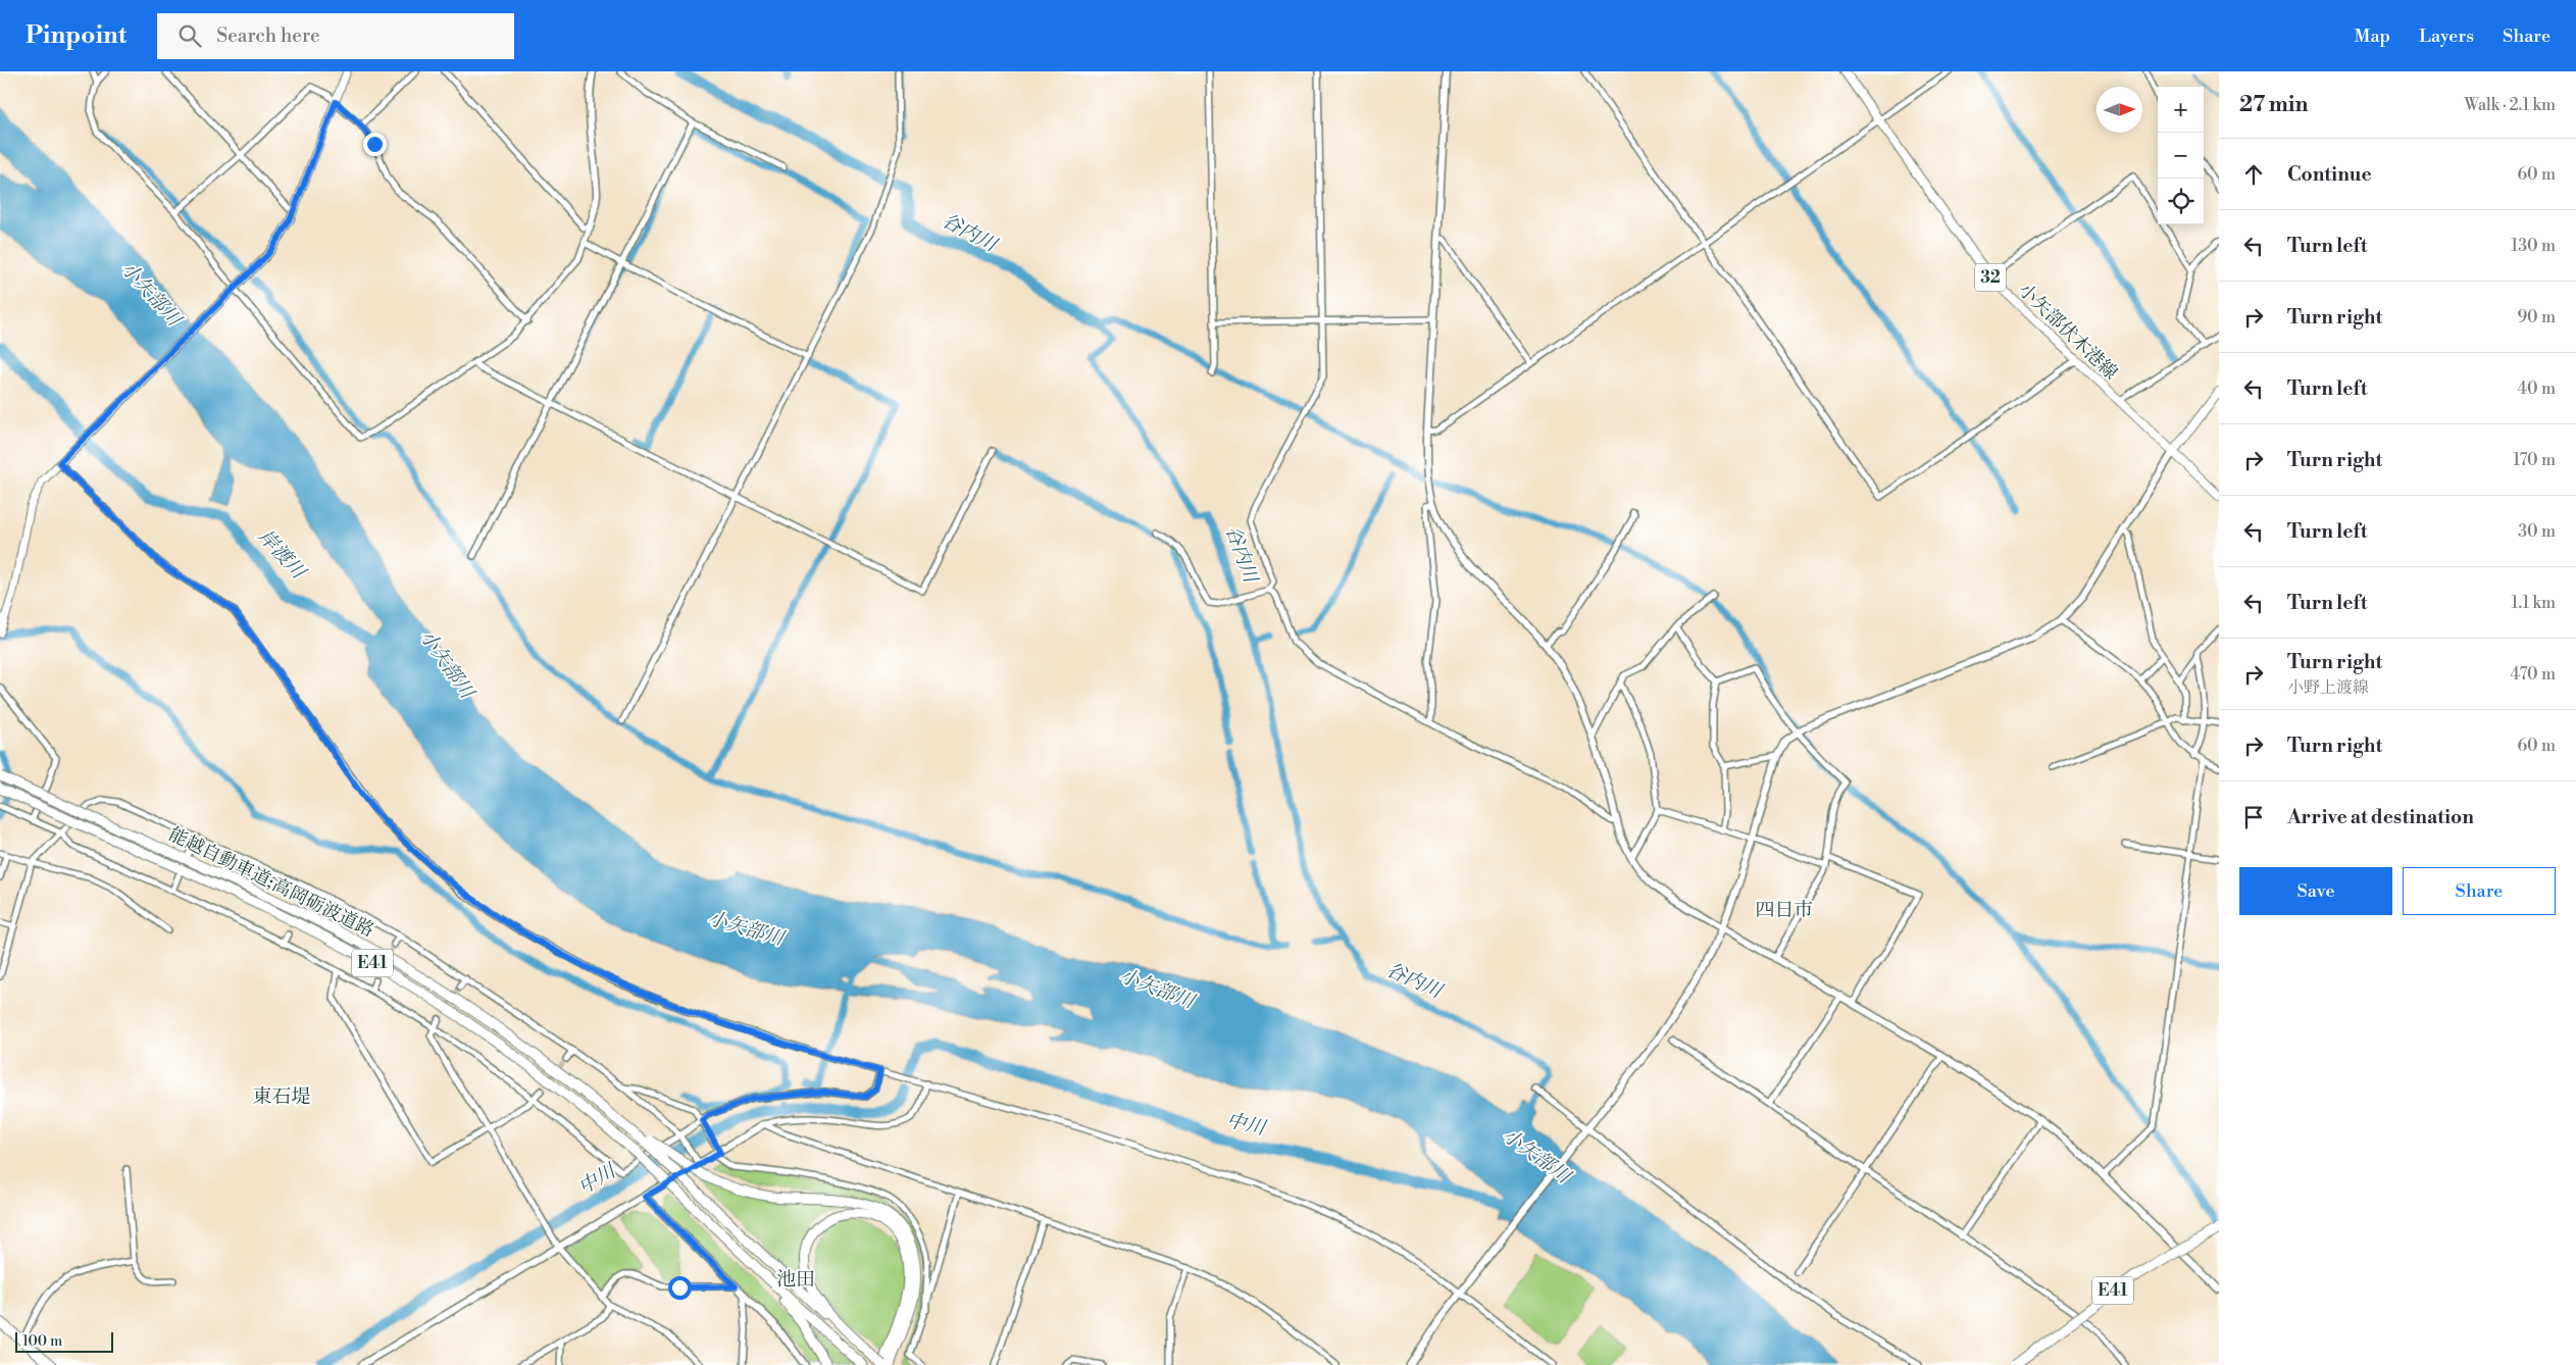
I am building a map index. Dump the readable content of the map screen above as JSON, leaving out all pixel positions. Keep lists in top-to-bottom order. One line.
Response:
{"streets":{"highway":["能越自動車道;高岡砺波道路","E41"],"main road":["32","小矢部伏木港線"]},"districts":["四日市","東石堤","池田"],"water":["谷内川","小矢部川","岸渡川","中川"],"scale_bar":"100 m","north":"right","page":{"header":"Pinpoint","search":"Search here","nav":["Map","Layers","Share"],"heading":["27 min","Walk · 2.1 km"],"map_buttons":["+","−"],"list":[["Continue","60 m"],["Turn left","130 m"],["Turn right","90 m"],["Turn left","40 m"],["Turn right","170 m"],["Turn left","30 m"],["Turn left","1.1 km"],["Turn right","小野上渡線","470 m"],["Turn right","60 m"],"Arrive at destination"],"buttons":["Save","Share"],"scale":"100 m"}}
